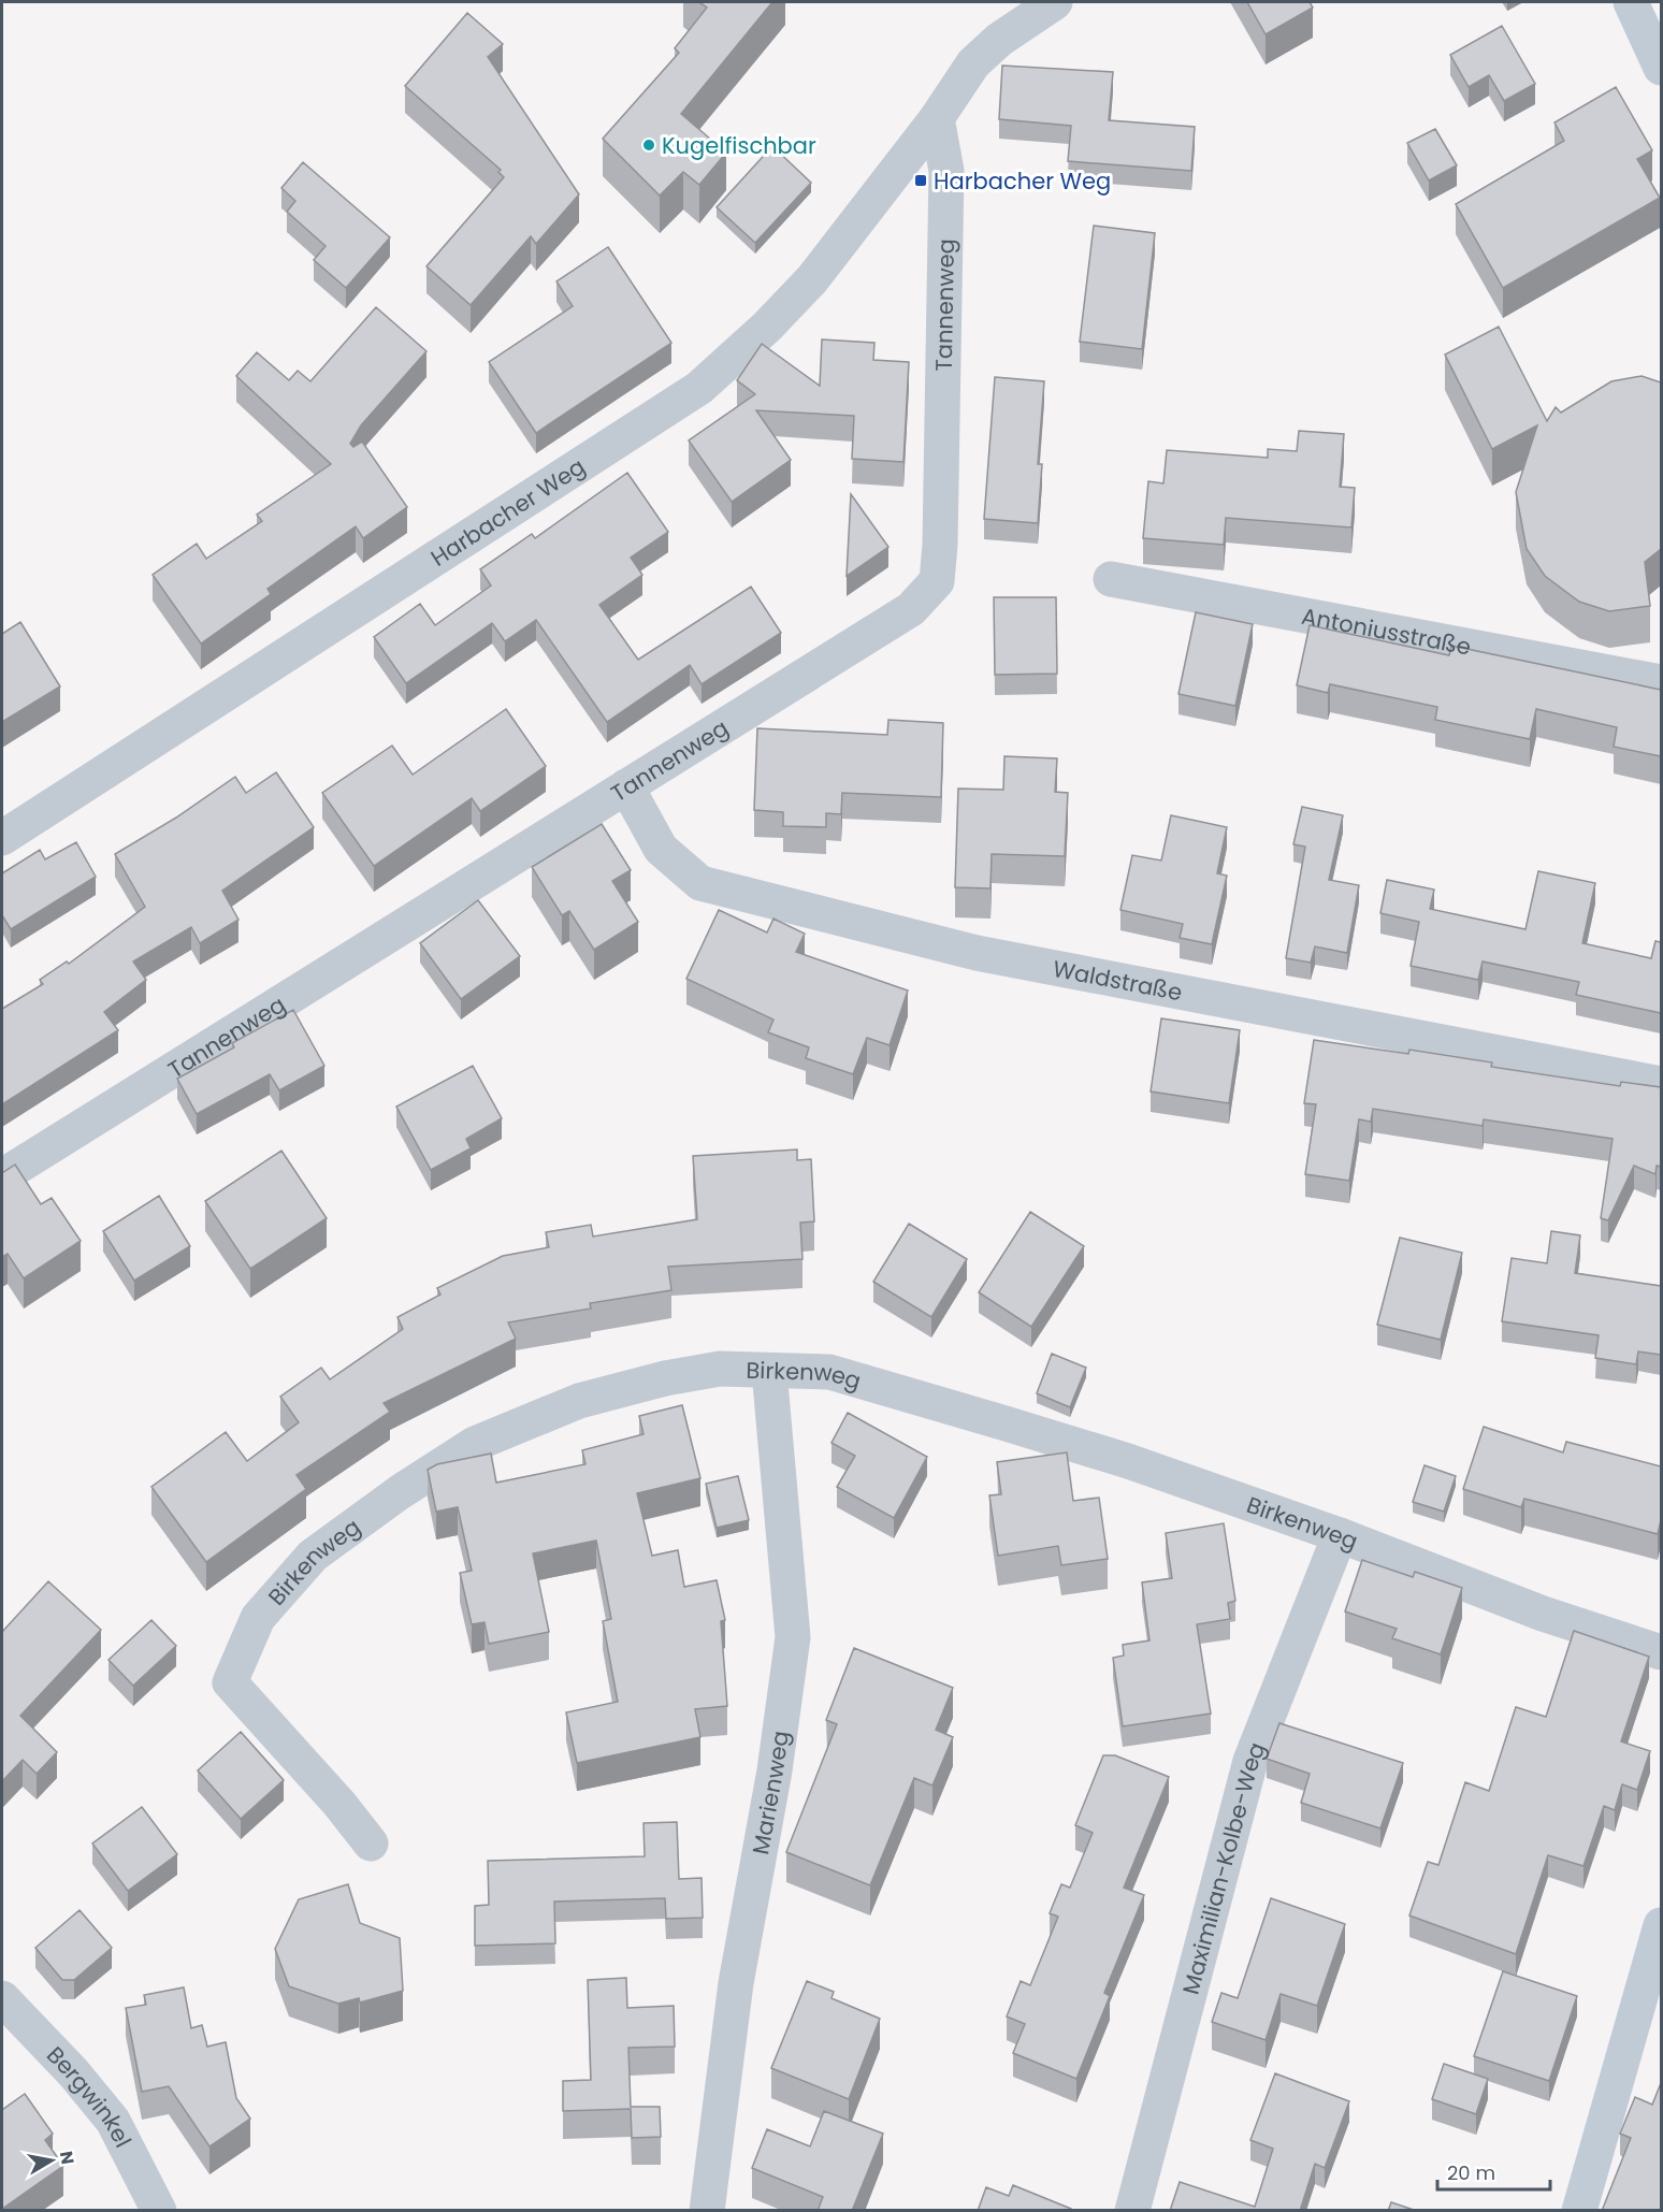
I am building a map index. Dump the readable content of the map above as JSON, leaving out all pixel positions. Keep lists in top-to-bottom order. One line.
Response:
{"streets":{"street":["Tannenweg","Harbacher Weg","Antoniusstraße","Waldstraße","Birkenweg","Marienweg","Maximilian-Kolbe-Weg","Bergwinkel"]},"crossings":[["Tannenweg","Harbacher Weg"],["Tannenweg","Waldstraße"],["Birkenweg","Marienweg"],["Birkenweg","Maximilian-Kolbe-Weg"]],"places":{"other":["Kugelfischbar"],"transit":["Harbacher Weg"]},"scale_bar":"20 m","north":"right"}
